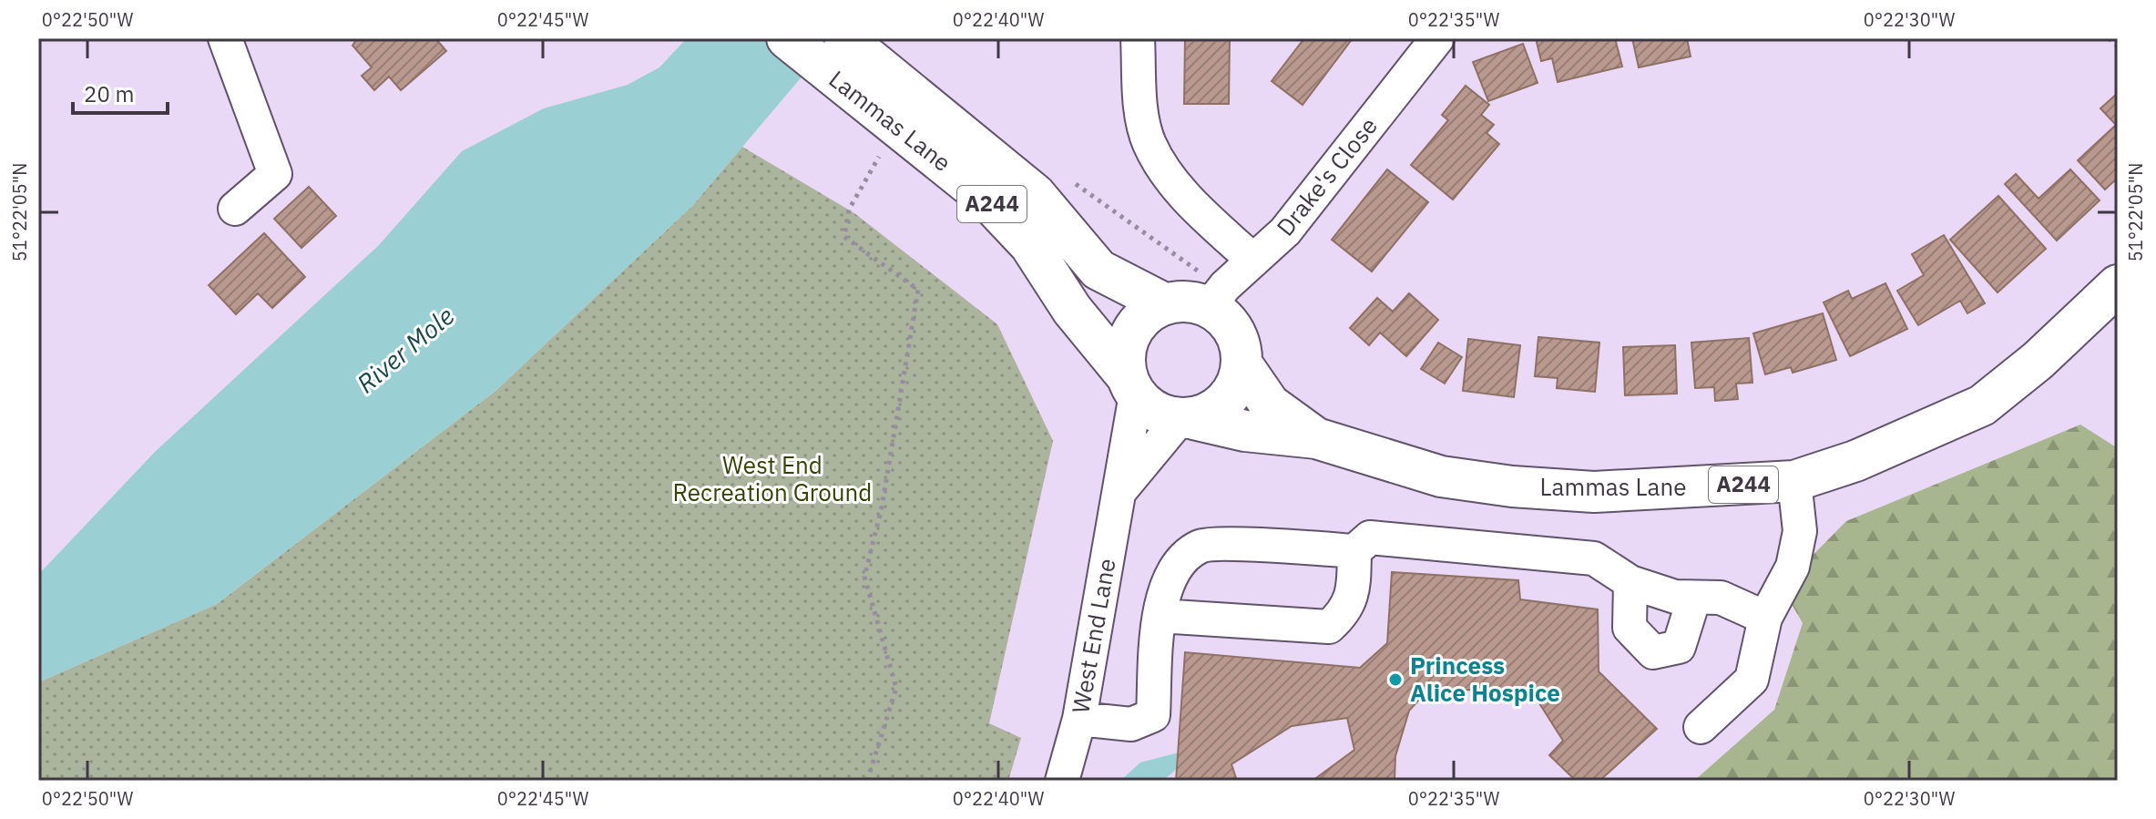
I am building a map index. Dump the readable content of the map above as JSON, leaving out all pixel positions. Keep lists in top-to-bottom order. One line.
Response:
{"streets":{"main road":["Lammas Lane","A244"],"street":["Drake's Close","West End Lane"]},"crossings":[["Lammas Lane","Drake's Close"],["Lammas Lane","West End Lane"],["Drake's Close","West End Lane"]],"water":["River Mole"],"parks":["West End Recreation Ground"],"places":["Princess Alice Hospice"],"scale_bar":"20 m","coordinates":["0°22'50\"W","0°22'45\"W","0°22'40\"W","0°22'35\"W","0°22'30\"W","51°22'05\"N"]}
